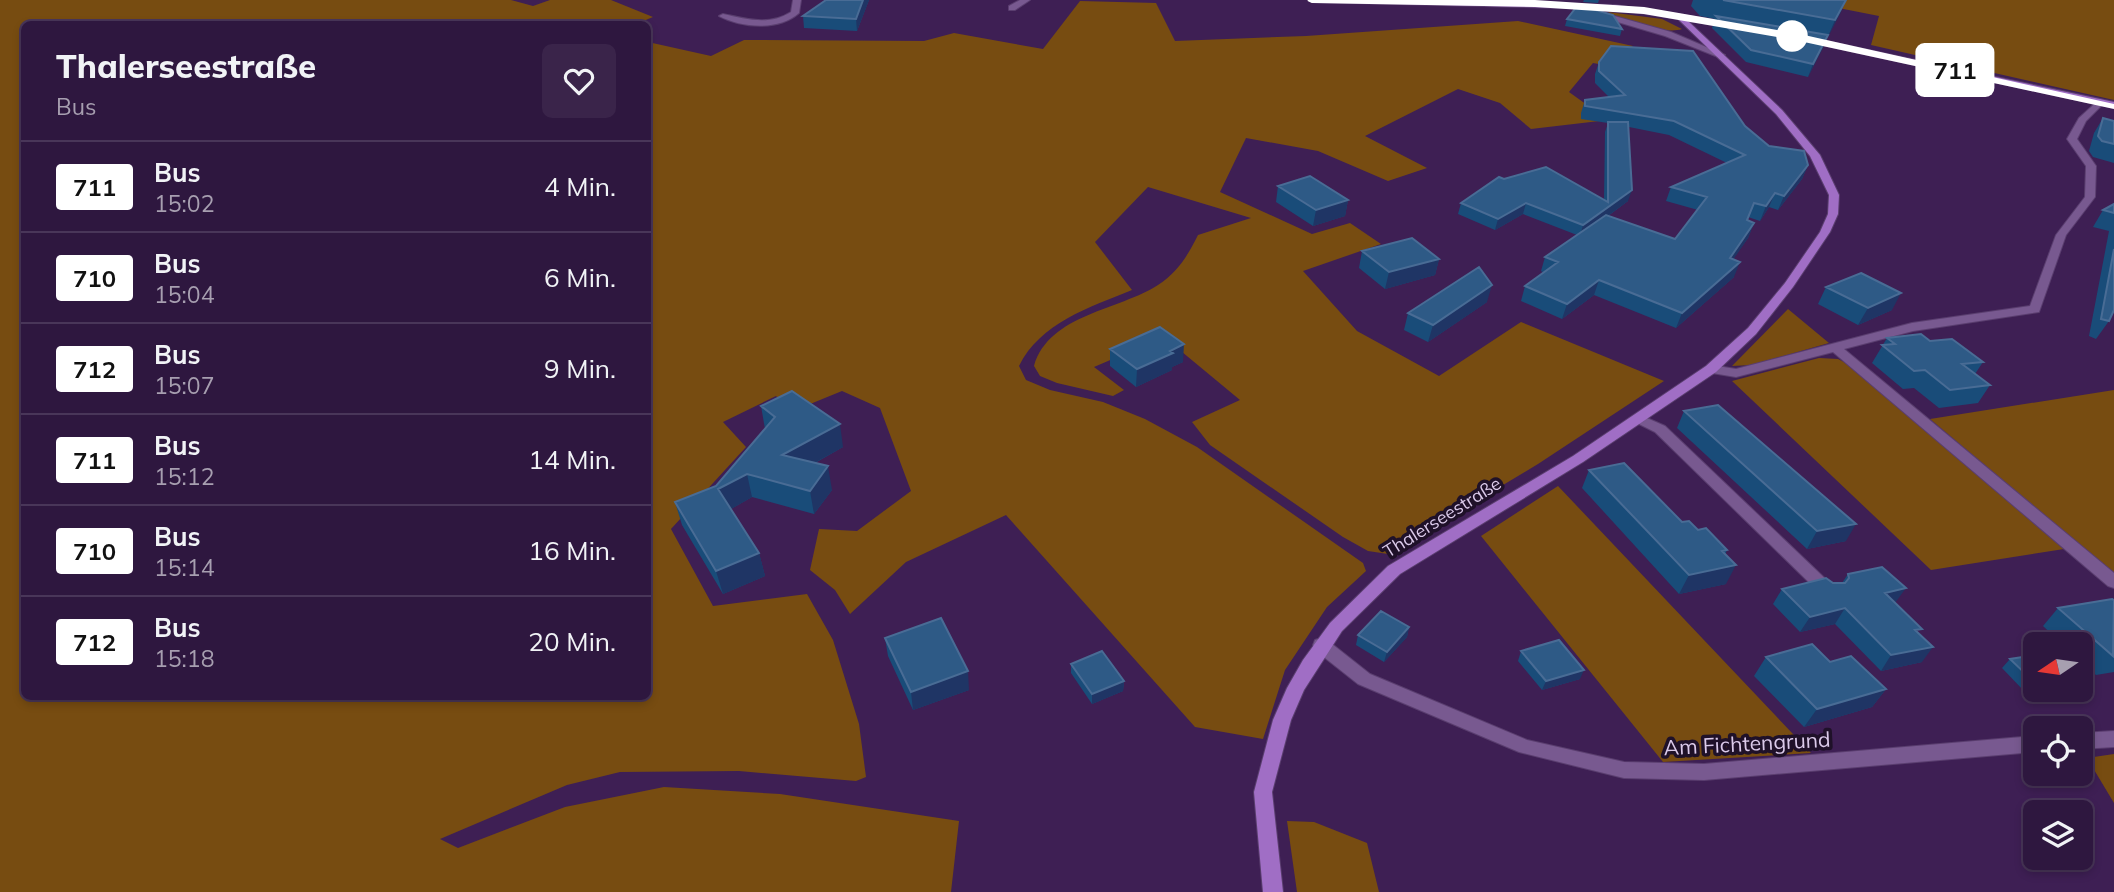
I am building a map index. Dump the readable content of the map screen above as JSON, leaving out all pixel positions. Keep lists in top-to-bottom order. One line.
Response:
{"streets":{"main road":["Thalerseestraße"],"street":["Am Fichtengrund"]},"crossings":[["Thalerseestraße","Am Fichtengrund"]],"lines":["bus line 711"],"north":"left","page":{"on_map":"711","heading":["Thalerseestraße","Bus"],"list":[{"mark":"711","name":"Bus","note":"15:02","value":"4 Min."},{"mark":"710","name":"Bus","note":"15:04","value":"6 Min."},{"mark":"712","name":"Bus","note":"15:07","value":"9 Min."},{"mark":"711","name":"Bus","note":"15:12","value":"14 Min."},{"mark":"710","name":"Bus","note":"15:14","value":"16 Min."},{"mark":"712","name":"Bus","note":"15:18","value":"20 Min."}]}}
